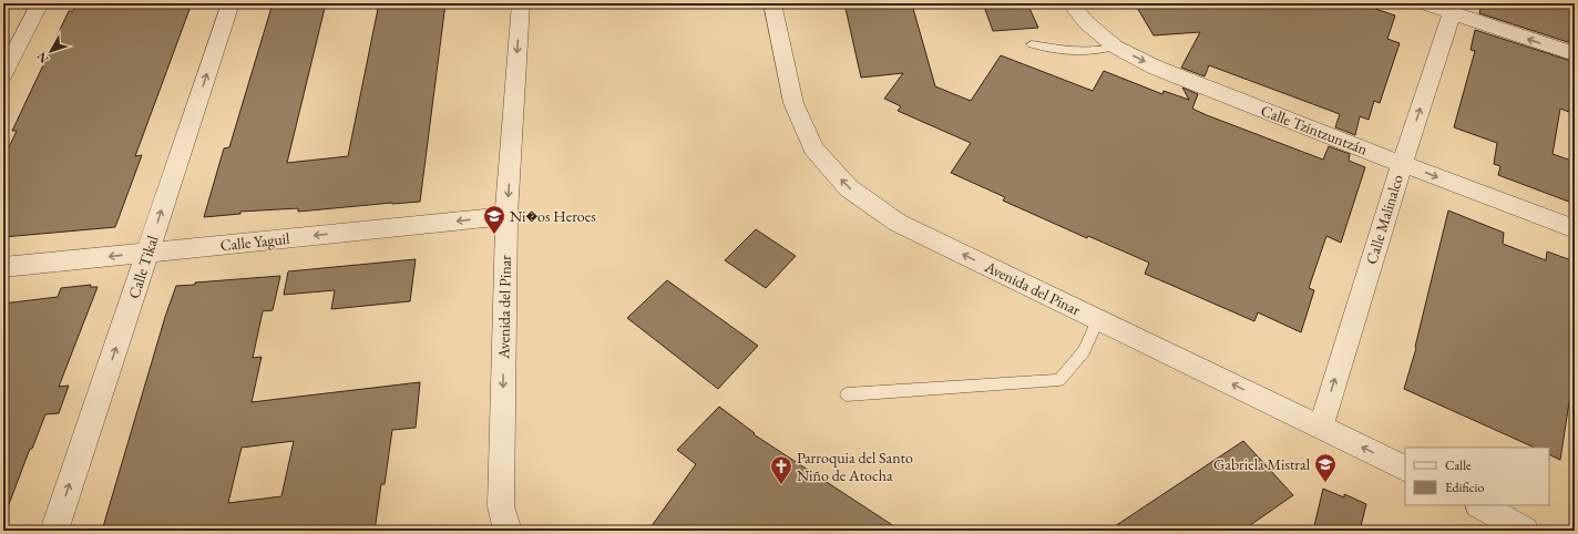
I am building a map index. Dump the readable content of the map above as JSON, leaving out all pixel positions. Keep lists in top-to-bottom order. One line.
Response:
{"streets":{"street":["Calle Tzintzuntzán","Calle Malinalco","Calle Yaguil","Calle Tikal","Avenida del Pinar"]},"crossings":[["Calle Tzintzuntzán","Calle Malinalco"],["Calle Malinalco","Avenida del Pinar"],["Calle Yaguil","Calle Tikal"],["Calle Yaguil","Avenida del Pinar"]],"one_way":["Calle Malinalco","Calle Yaguil","Calle Tikal"],"places":{"school or university":["Ni�os Heroes","Gabriela Mistral"],"church":["Parroquia del Santo Niño de Atocha"]},"legend":["Calle","Edificio"],"north":"bottom left"}
